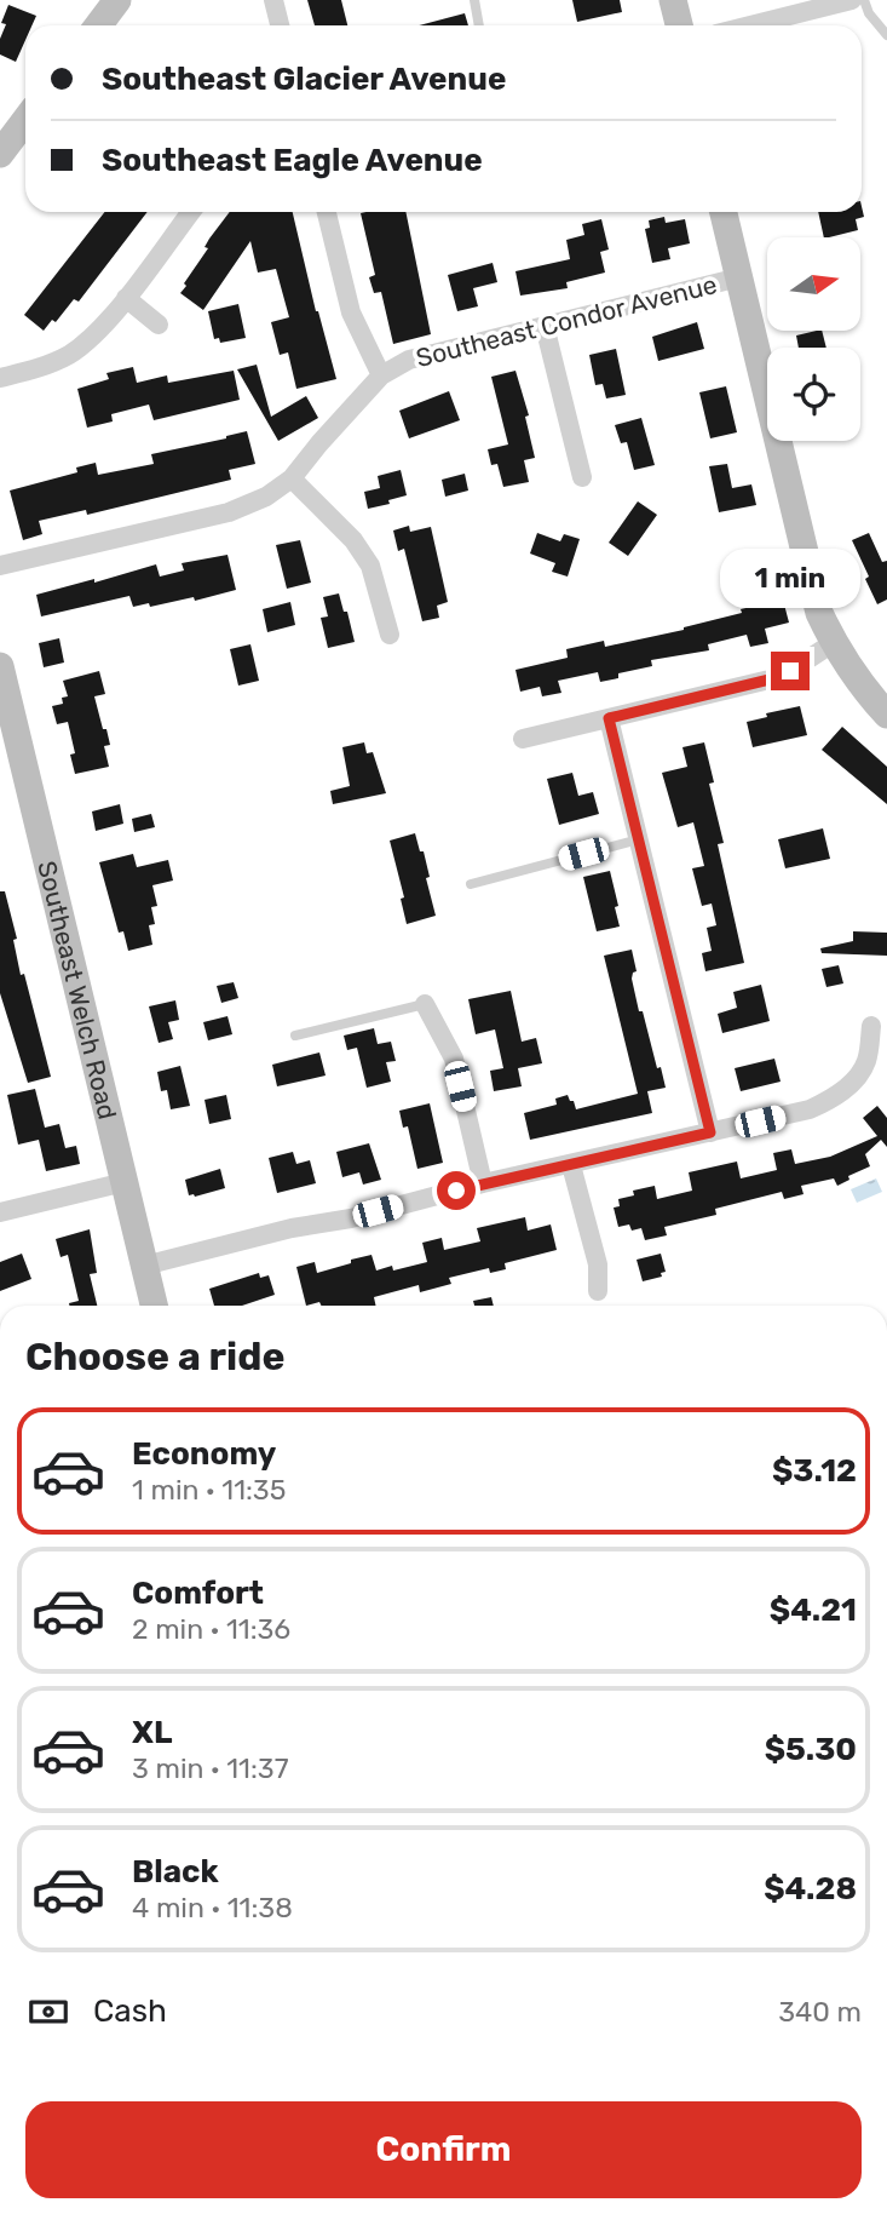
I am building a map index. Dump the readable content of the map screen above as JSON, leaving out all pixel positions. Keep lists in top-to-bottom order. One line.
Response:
{"streets":{"street":["Southeast Condor Avenue","Southeast Welch Road"]},"north":"right","page":{"banner":["Southeast Glacier Avenue","Southeast Eagle Avenue"],"bubble":"1 min","heading":"Choose a ride","list":[{"name":"Economy","note":"1 min · 11:35","value":"$3.12"},{"name":"Comfort","note":"2 min · 11:36","value":"$4.21"},{"name":"XL","note":"3 min · 11:37","value":"$5.30"},{"name":"Black","note":"4 min · 11:38","value":"$4.28"}],"pay":["Cash","340 m"],"buttons":"Confirm"}}
